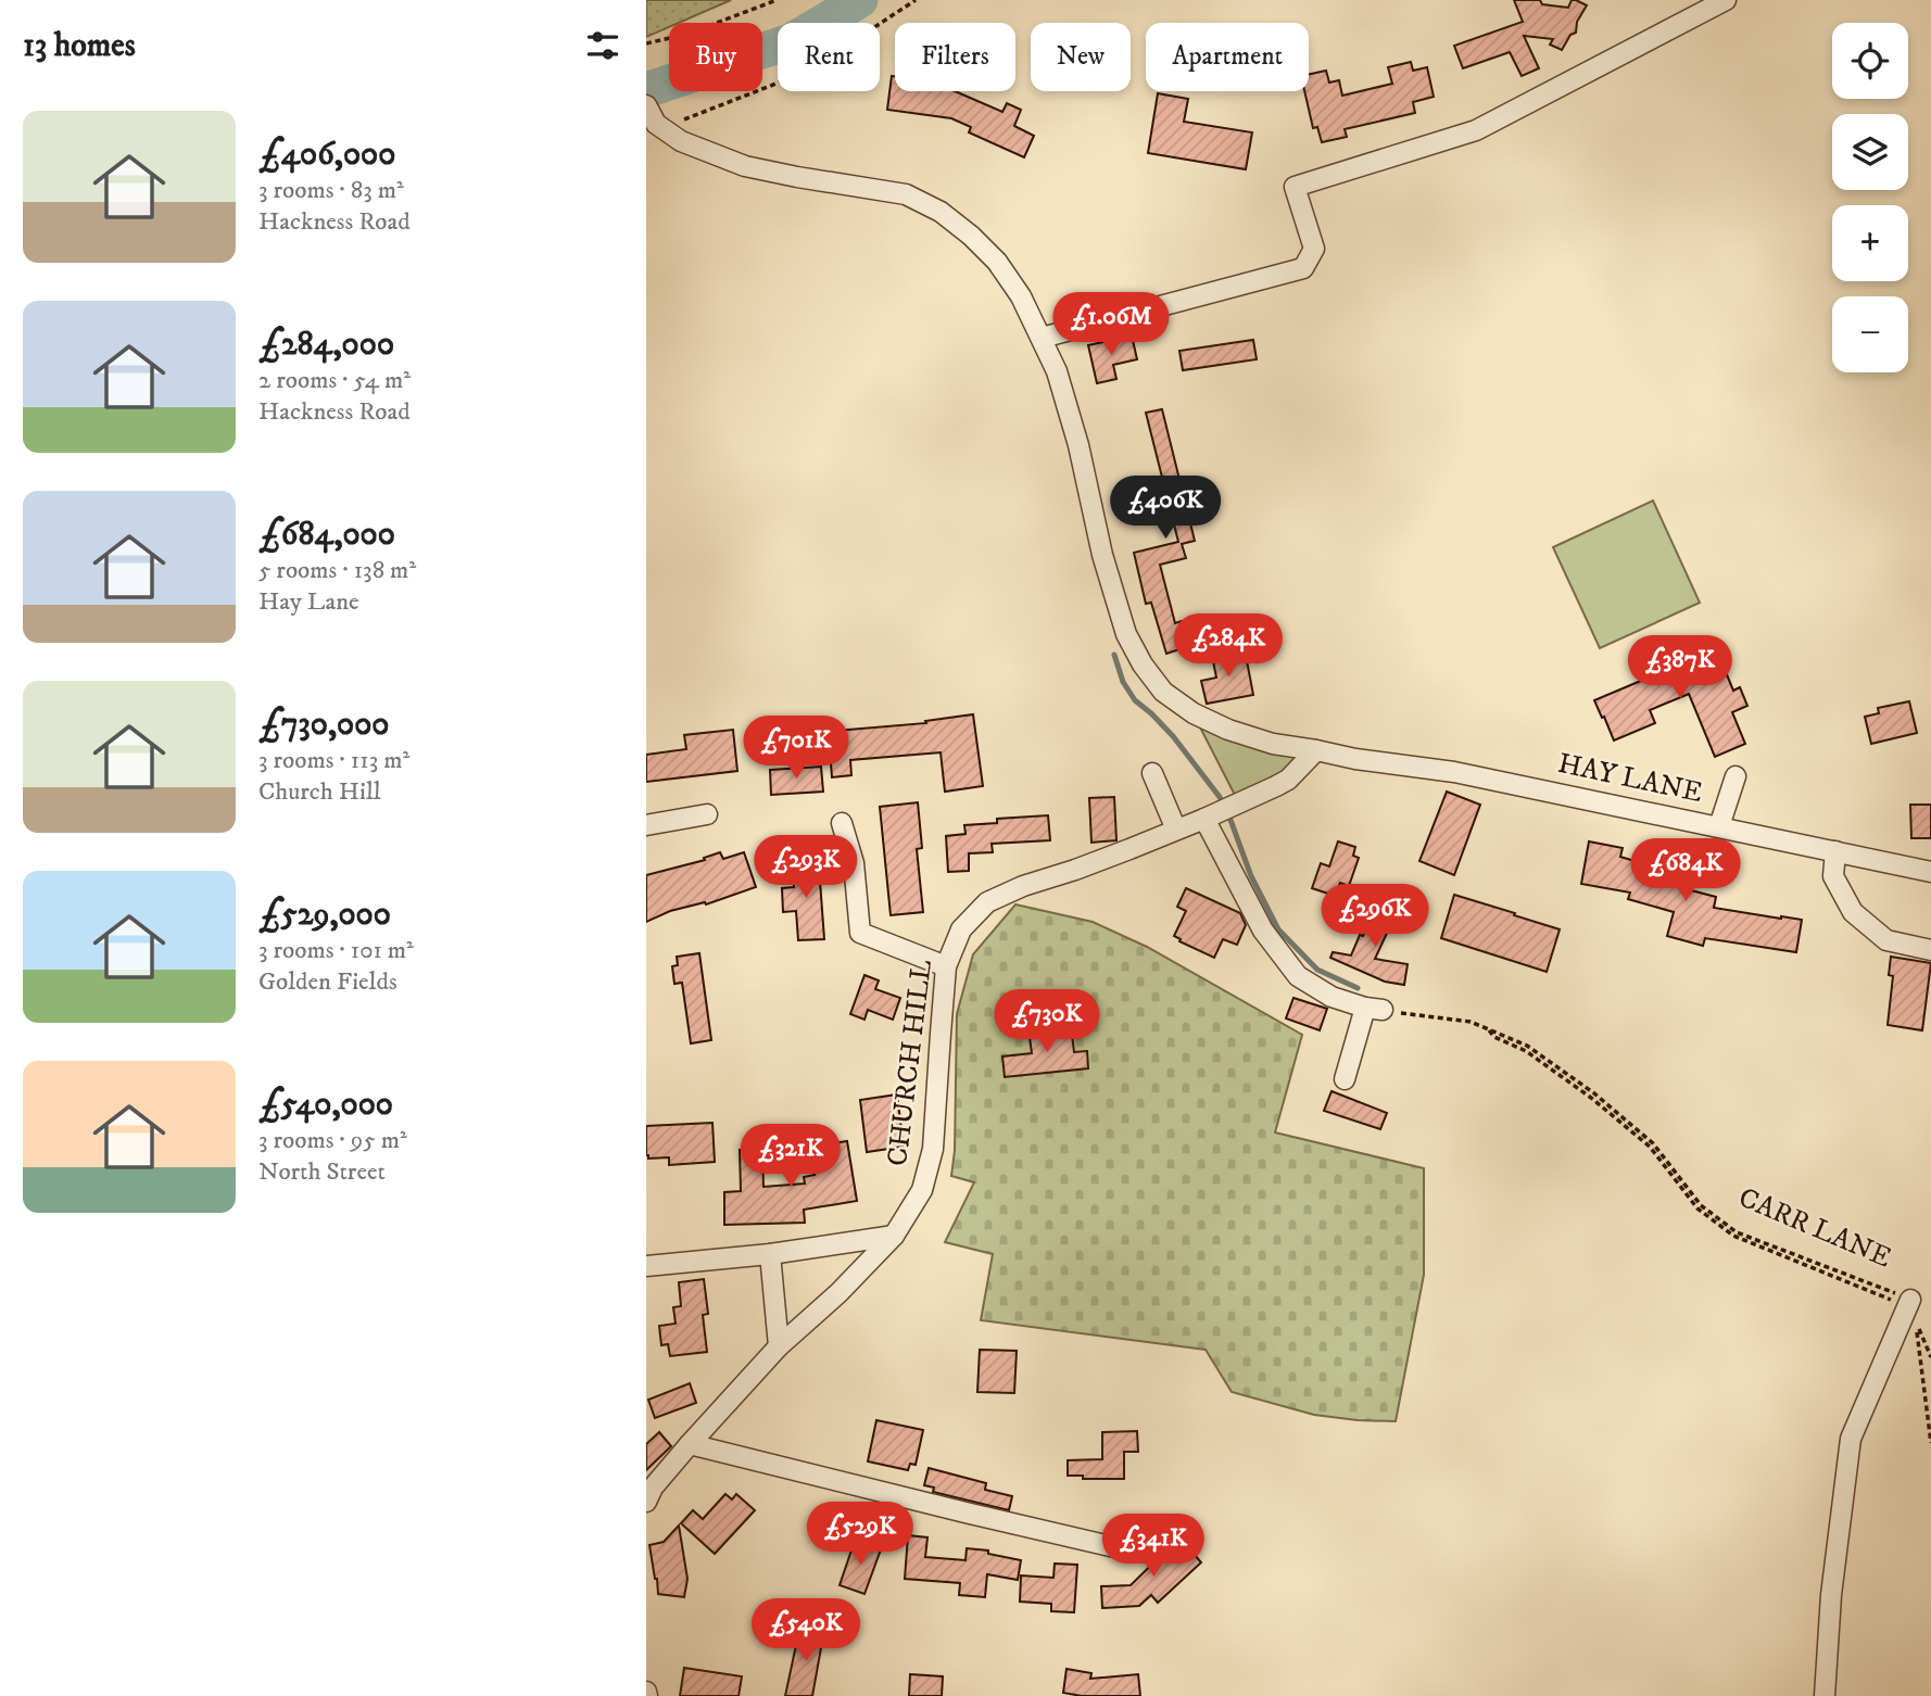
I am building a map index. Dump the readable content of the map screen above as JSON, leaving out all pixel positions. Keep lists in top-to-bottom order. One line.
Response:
{"streets":{"street":["HAY LANE","CHURCH HILL"]},"crossings":[["HAY LANE","CHURCH HILL"]],"page":{"heading":"13 homes","map_buttons":["+","−"],"chip":["Buy","Rent","Filters","New","Apartment"],"list":[{"name":"£406,000","note":"3 rooms · 83 m² · Hackness Road"},{"name":"£284,000","note":"2 rooms · 54 m² · Hackness Road"},{"name":"£684,000","note":"5 rooms · 138 m² · Hay Lane"},{"name":"£730,000","note":"3 rooms · 113 m² · Church Hill"},{"name":"£529,000","note":"3 rooms · 101 m² · Golden Fields"},{"name":"£540,000","note":"3 rooms · 95 m² · North Street"}],"price":["£1.06M","£406K","£284K","£387K","£701K","£293K","£684K","£296K","£730K","£321K","£529K","£341K","£540K"]}}
